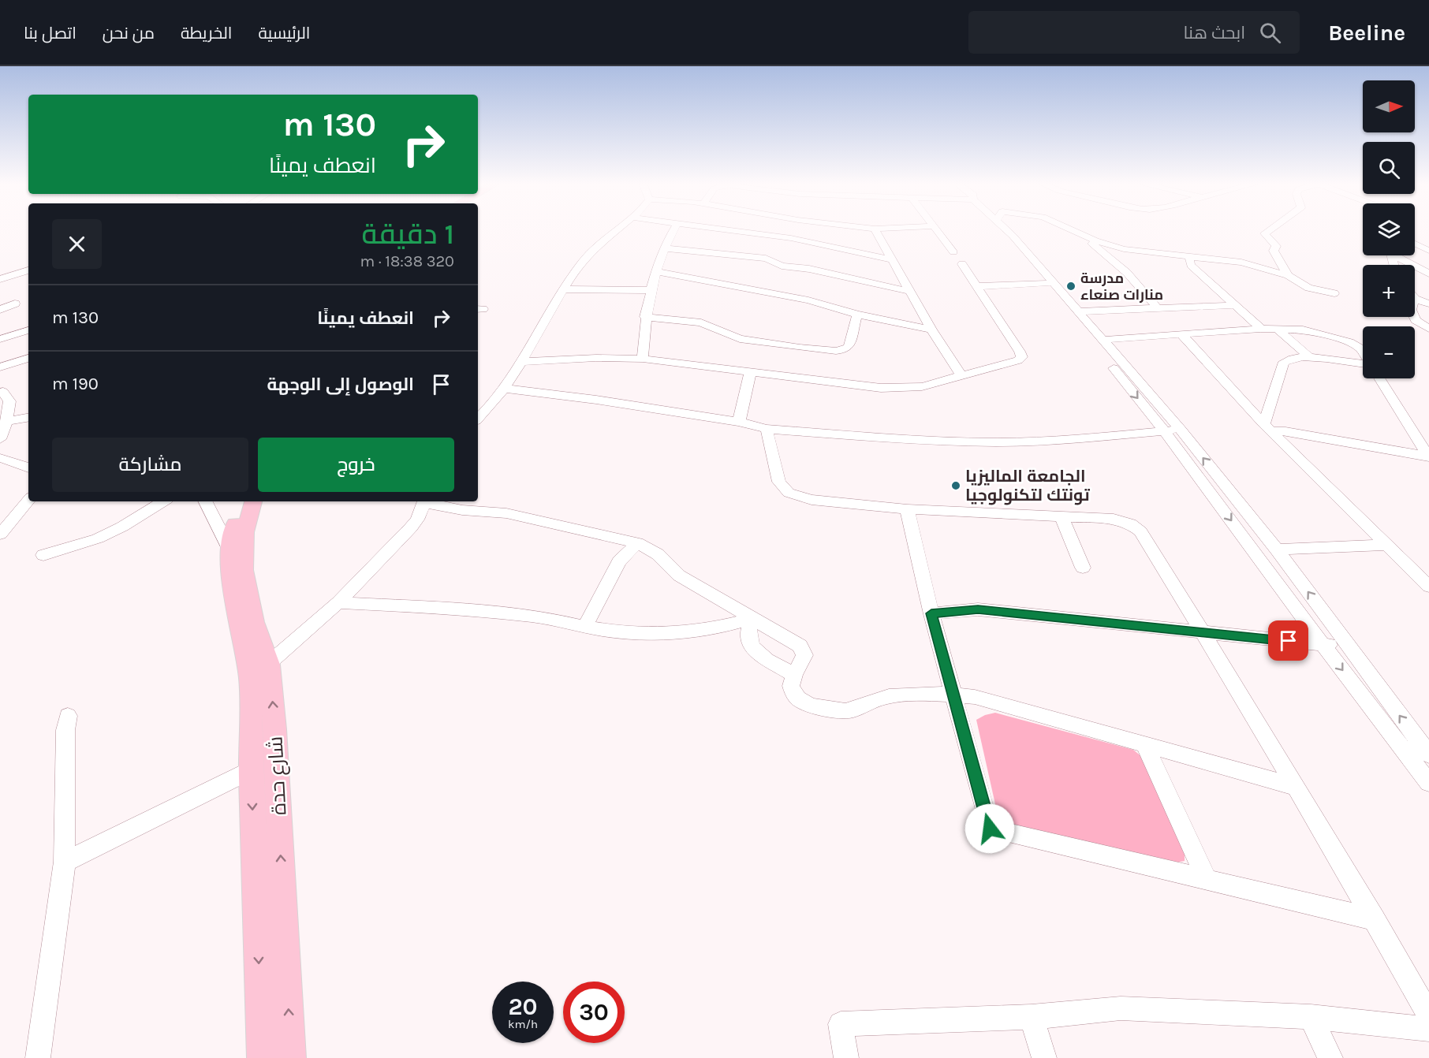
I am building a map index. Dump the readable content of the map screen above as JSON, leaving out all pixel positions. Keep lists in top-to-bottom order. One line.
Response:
{"streets":{"main road":["شارع حدة"]},"places":["مدرسة منارات صنعاء","الجامعة الماليزيا تونتك لتكنولوجيا"],"north":"right","page":{"header":"Beeline","search":"ابحث هنا","nav":["الرئيسية","الخريطة","من نحن","اتصل بنا"],"map_buttons":["+","−"],"turn":["130 m","انعطف يمينًا"],"heading":["1 دقيقة","320 m · 18:38"],"list":[{"name":"انعطف يمينًا","value":"130 m"},{"name":"الوصول إلى الوجهة","value":"190 m"}],"buttons":["خروج","مشاركة"],"speed":"20 km/h","limit":"30"}}
